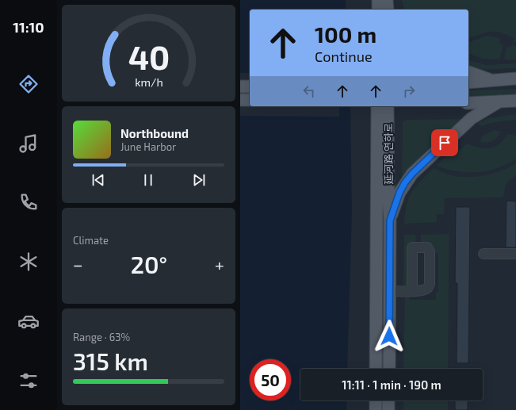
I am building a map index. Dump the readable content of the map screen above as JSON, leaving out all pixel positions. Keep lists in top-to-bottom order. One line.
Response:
{"streets":{"main road":["延河路 연하로"]},"page":{"tabs":"11:10","turn":["100 m","Continue"],"song":["Northbound","June Harbor"],"tile":["Climate",["Range · 63%","315 km"]],"heat":["−","20°","+"],"limit":"50","trip":"11:11 · 1 min · 190 m","gauge":["40","km/h"]}}
